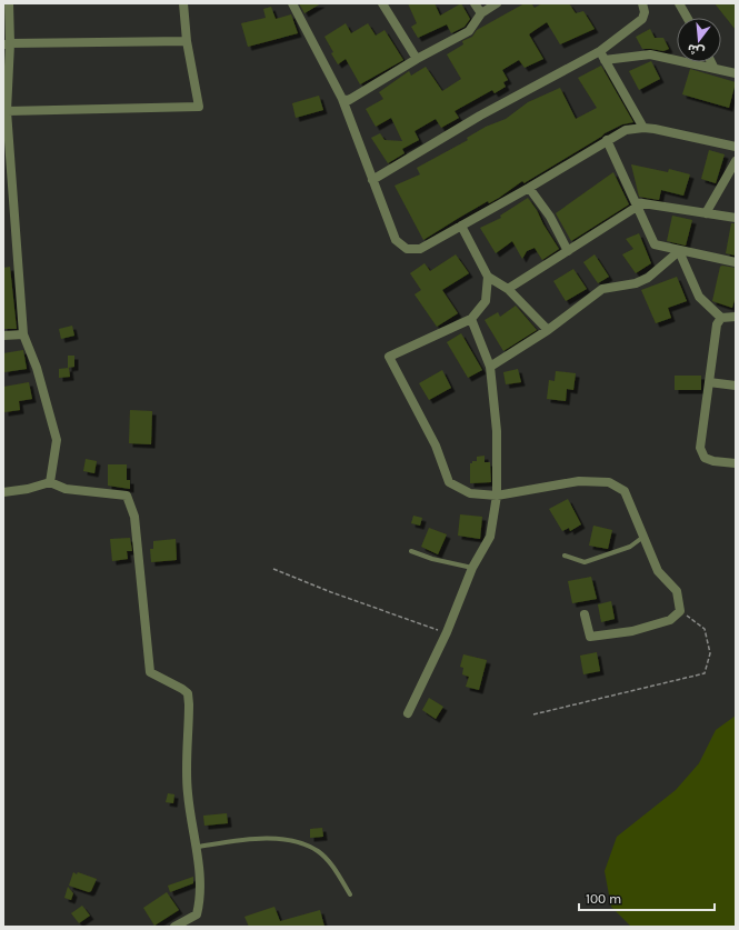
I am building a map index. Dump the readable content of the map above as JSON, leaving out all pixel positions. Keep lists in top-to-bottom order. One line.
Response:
{"scale_bar":"100 m","north":"bottom"}
